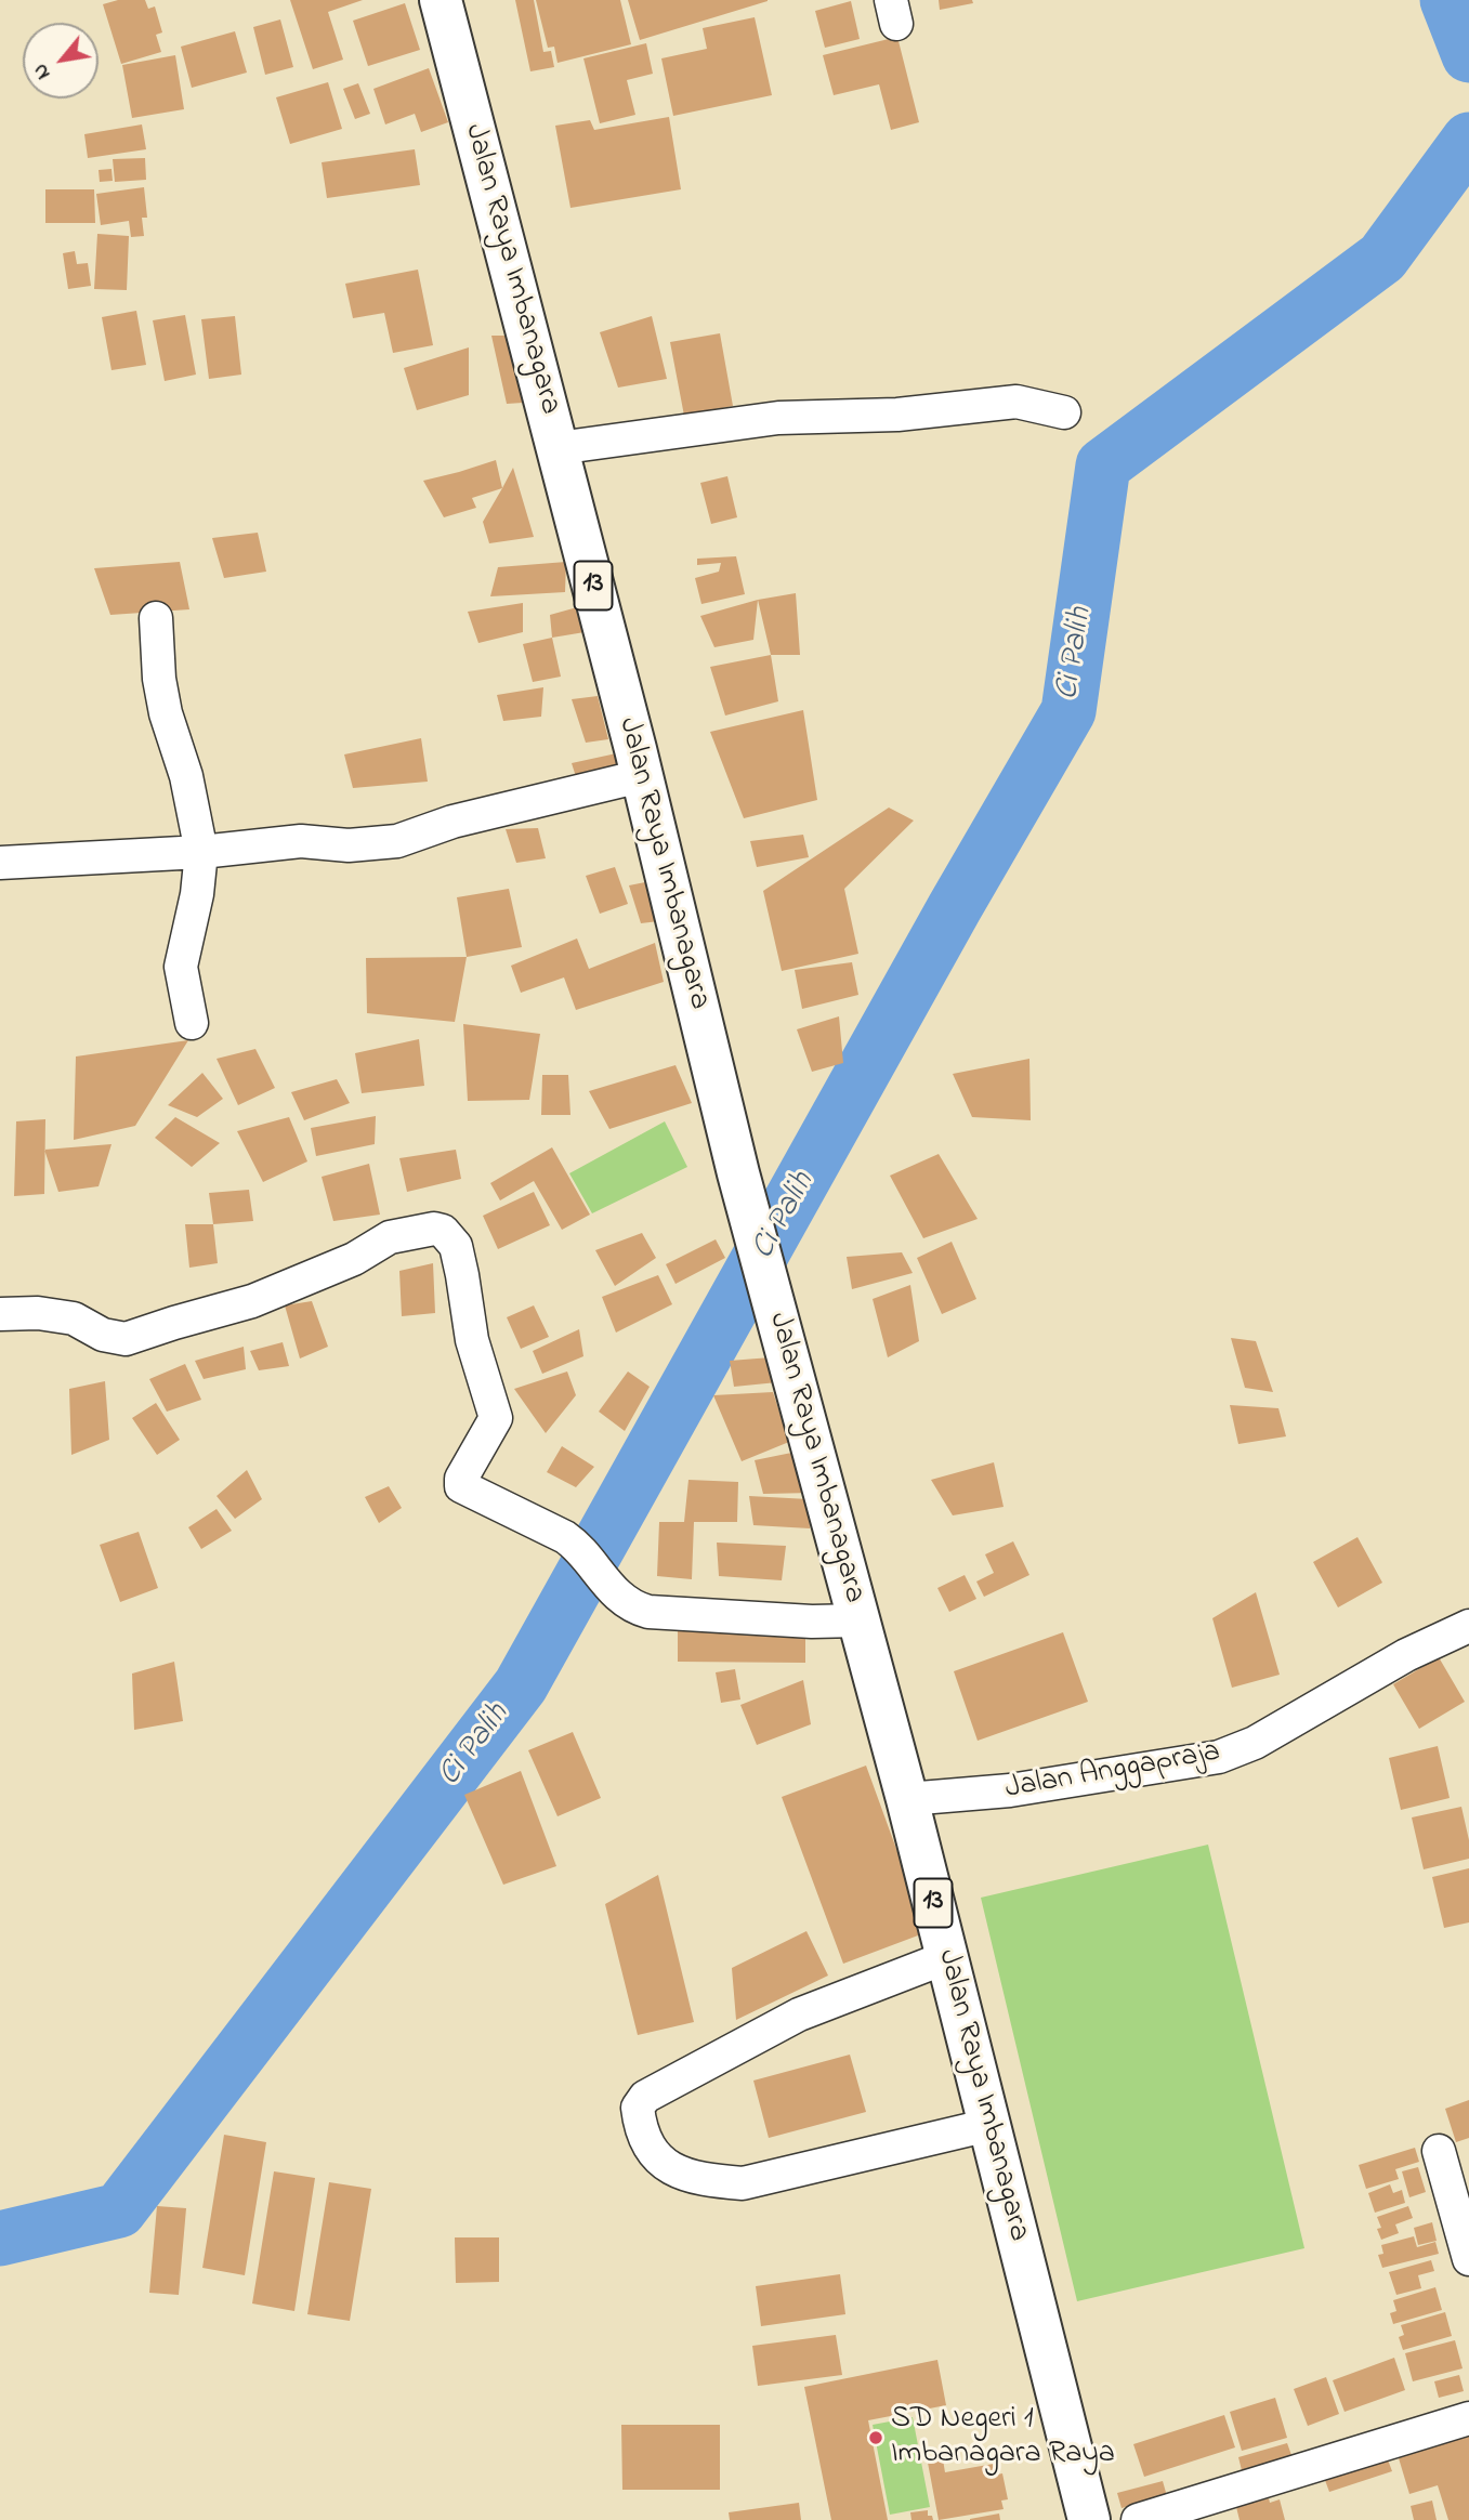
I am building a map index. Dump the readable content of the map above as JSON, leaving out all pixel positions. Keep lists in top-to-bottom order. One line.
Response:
{"streets":{"highway":["Jalan Raya Imbanagara","13"],"street":["Jalan Anggapraja"]},"crossings":[["Jalan Raya Imbanagara","Jalan Anggapraja"]],"water":["Ci Palih"],"places":["SD Negeri 1 Imbanagara Raya"],"north":"bottom left"}
